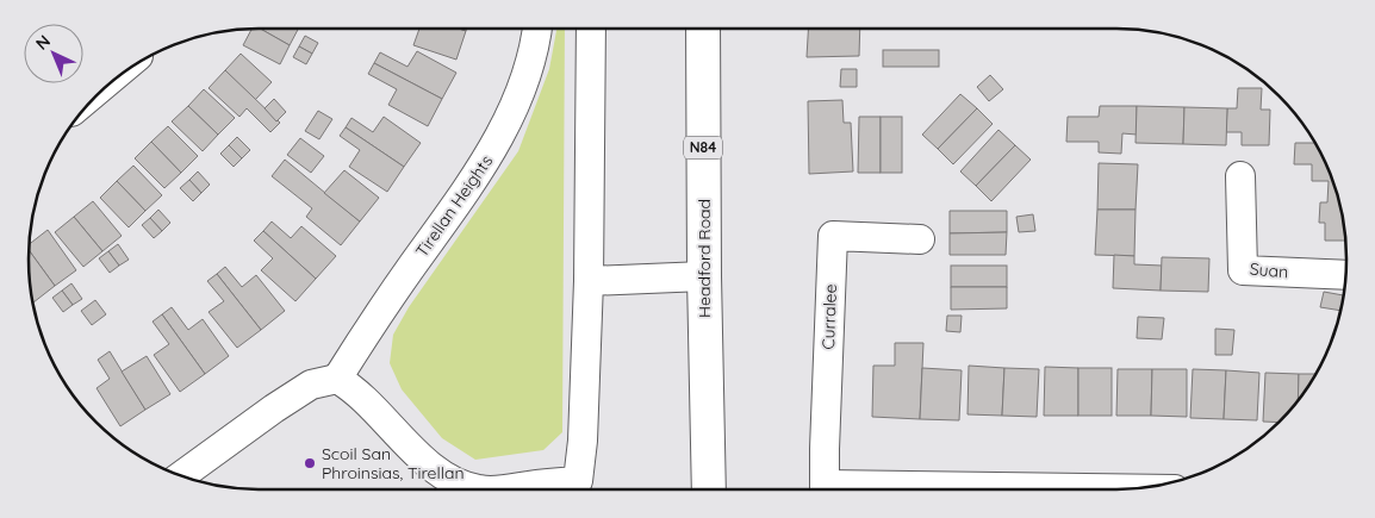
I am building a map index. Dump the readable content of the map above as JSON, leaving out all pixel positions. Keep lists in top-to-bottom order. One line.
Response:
{"streets":{"main road":["N84","Headford Road"],"street":["Tirellan Heights","Suan","Curralee"]},"places":["Scoil San Phroinsias, Tirellan"],"north":"top left"}
